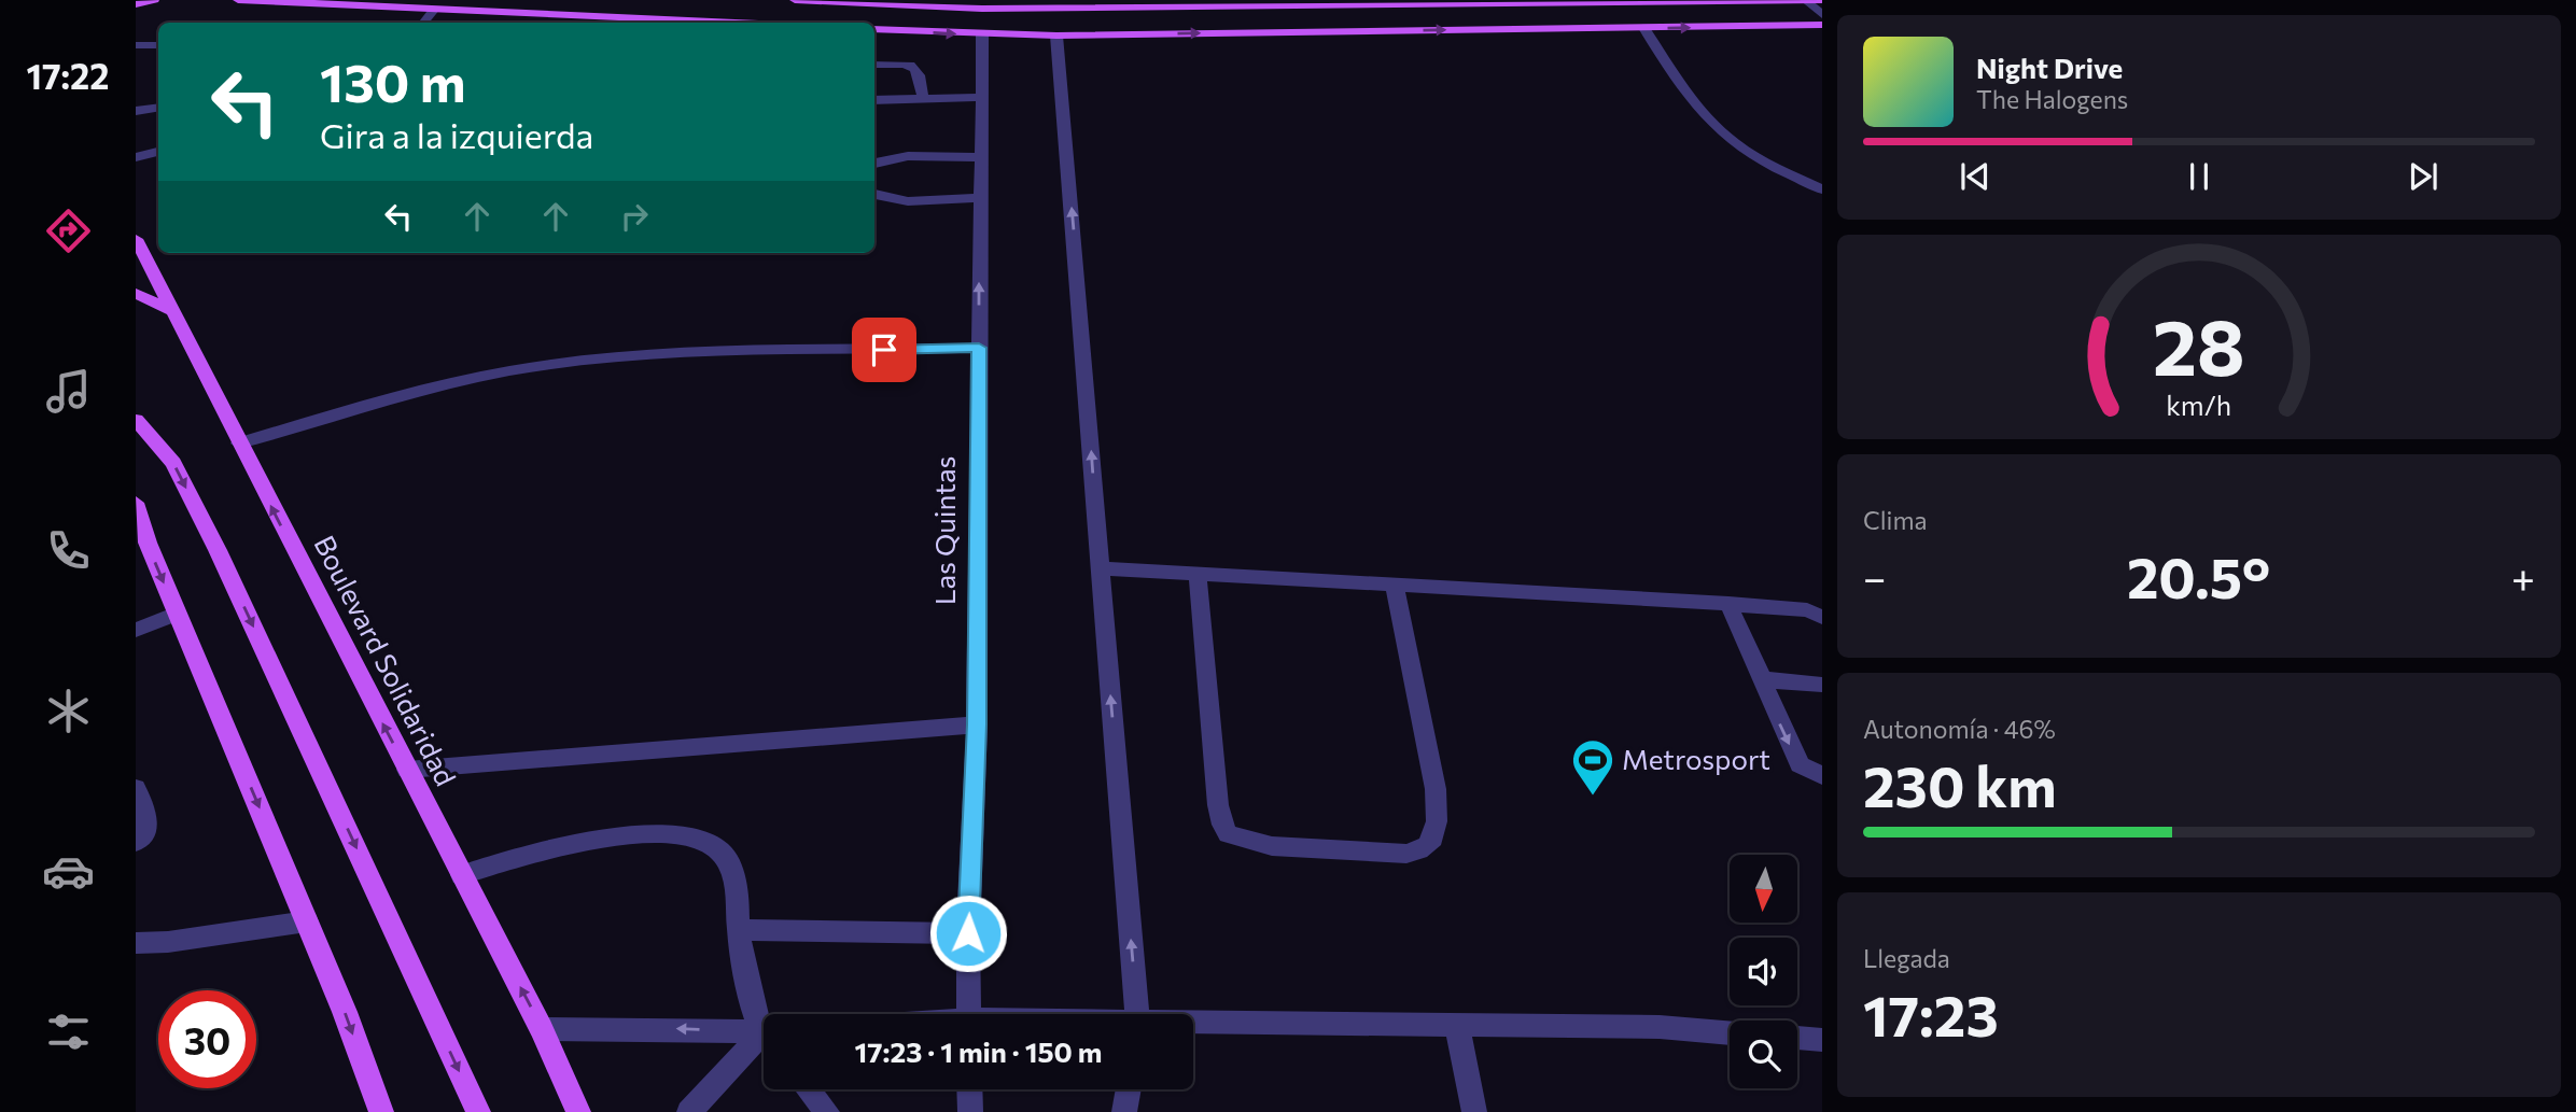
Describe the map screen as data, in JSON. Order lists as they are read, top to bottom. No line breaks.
{"streets":{"main road":["Boulevard Solidaridad"],"street":["Las Quintas"]},"places":{"sports":["Metrosport"]},"north":"bottom","page":{"tabs":"17:22","turn":["130 m","Gira a la izquierda"],"song":["Night Drive","The Halogens"],"tile":["Clima",["Autonomía · 46%","230 km"],["Llegada","17:23"]],"heat":["−","20.5°","+"],"limit":"30","trip":"17:23 · 1 min · 150 m","gauge":["28","km/h"]}}
